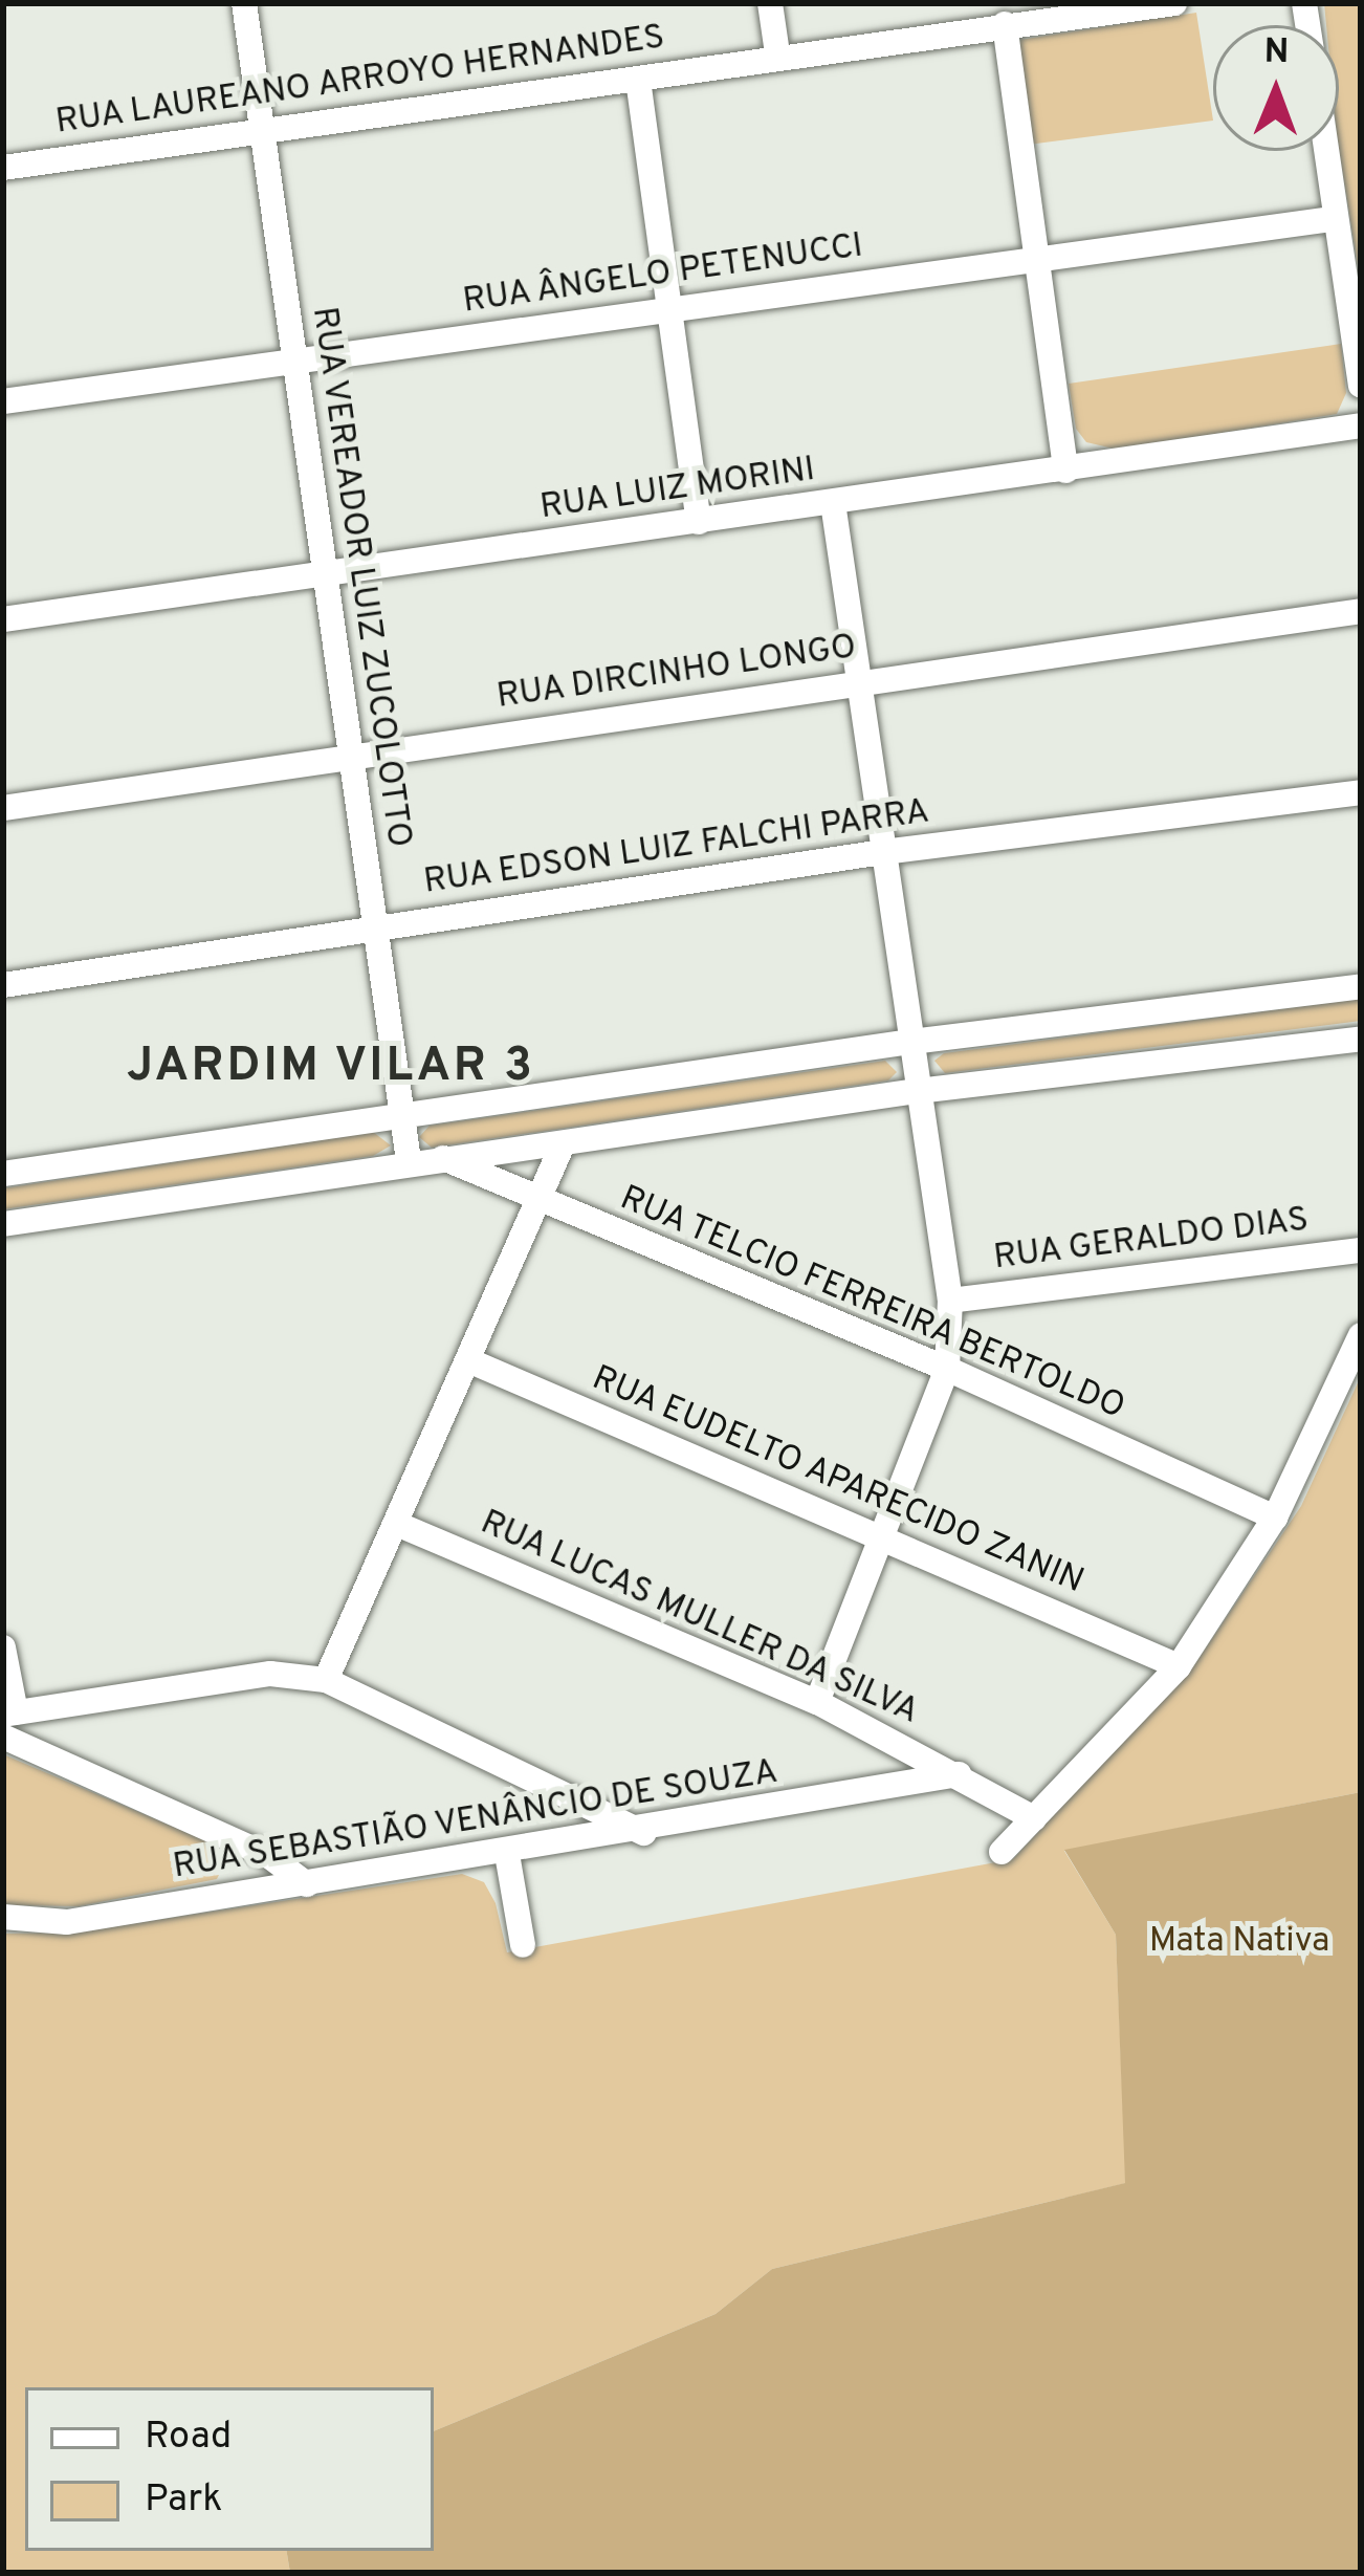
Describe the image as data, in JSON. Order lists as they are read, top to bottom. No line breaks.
{"streets":{"street":["RUA LAUREANO ARROYO HERNANDES","RUA ÂNGELO PETENUCCI","RUA LUIZ MORINI","RUA VEREADOR LUIZ ZUCOLOTTO","RUA DIRCINHO LONGO","RUA EDSON LUIZ FALCHI PARRA","RUA GERALDO DIAS","RUA TELCIO FERREIRA BERTOLDO","RUA EUDELTO APARECIDO ZANIN","RUA LUCAS MULLER DA SILVA","RUA SEBASTIÃO VENÂNCIO DE SOUZA"]},"crossings":[["RUA LAUREANO ARROYO HERNANDES","RUA VEREADOR LUIZ ZUCOLOTTO"],["RUA ÂNGELO PETENUCCI","RUA VEREADOR LUIZ ZUCOLOTTO"],["RUA LUIZ MORINI","RUA VEREADOR LUIZ ZUCOLOTTO"],["RUA VEREADOR LUIZ ZUCOLOTTO","RUA DIRCINHO LONGO"],["RUA VEREADOR LUIZ ZUCOLOTTO","RUA EDSON LUIZ FALCHI PARRA"],["RUA LUCAS MULLER DA SILVA","RUA SEBASTIÃO VENÂNCIO DE SOUZA"]],"districts":["JARDIM VILAR 3"],"parks":["Mata Nativa"],"legend":["Road","Park"],"north":"top"}
